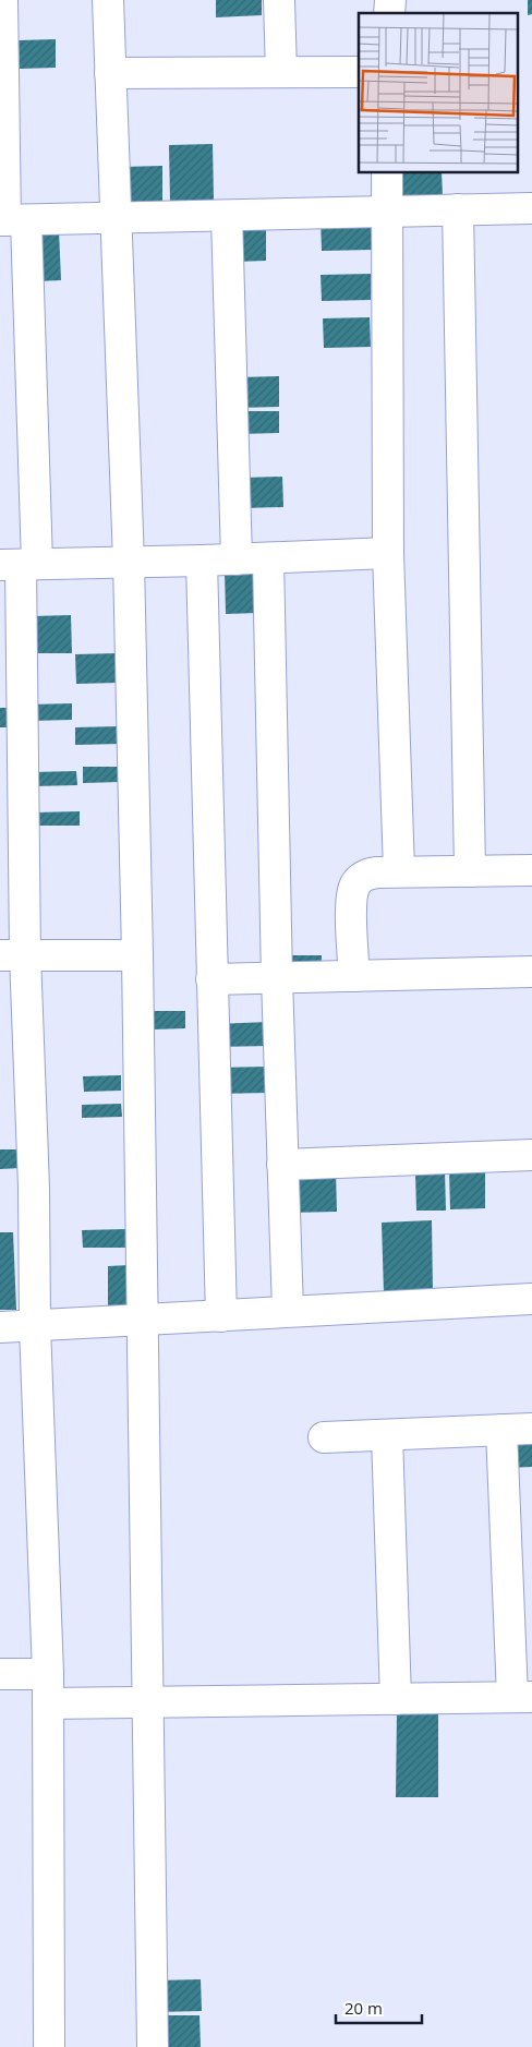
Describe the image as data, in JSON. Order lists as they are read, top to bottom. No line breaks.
{"scale_bar":"20 m"}
